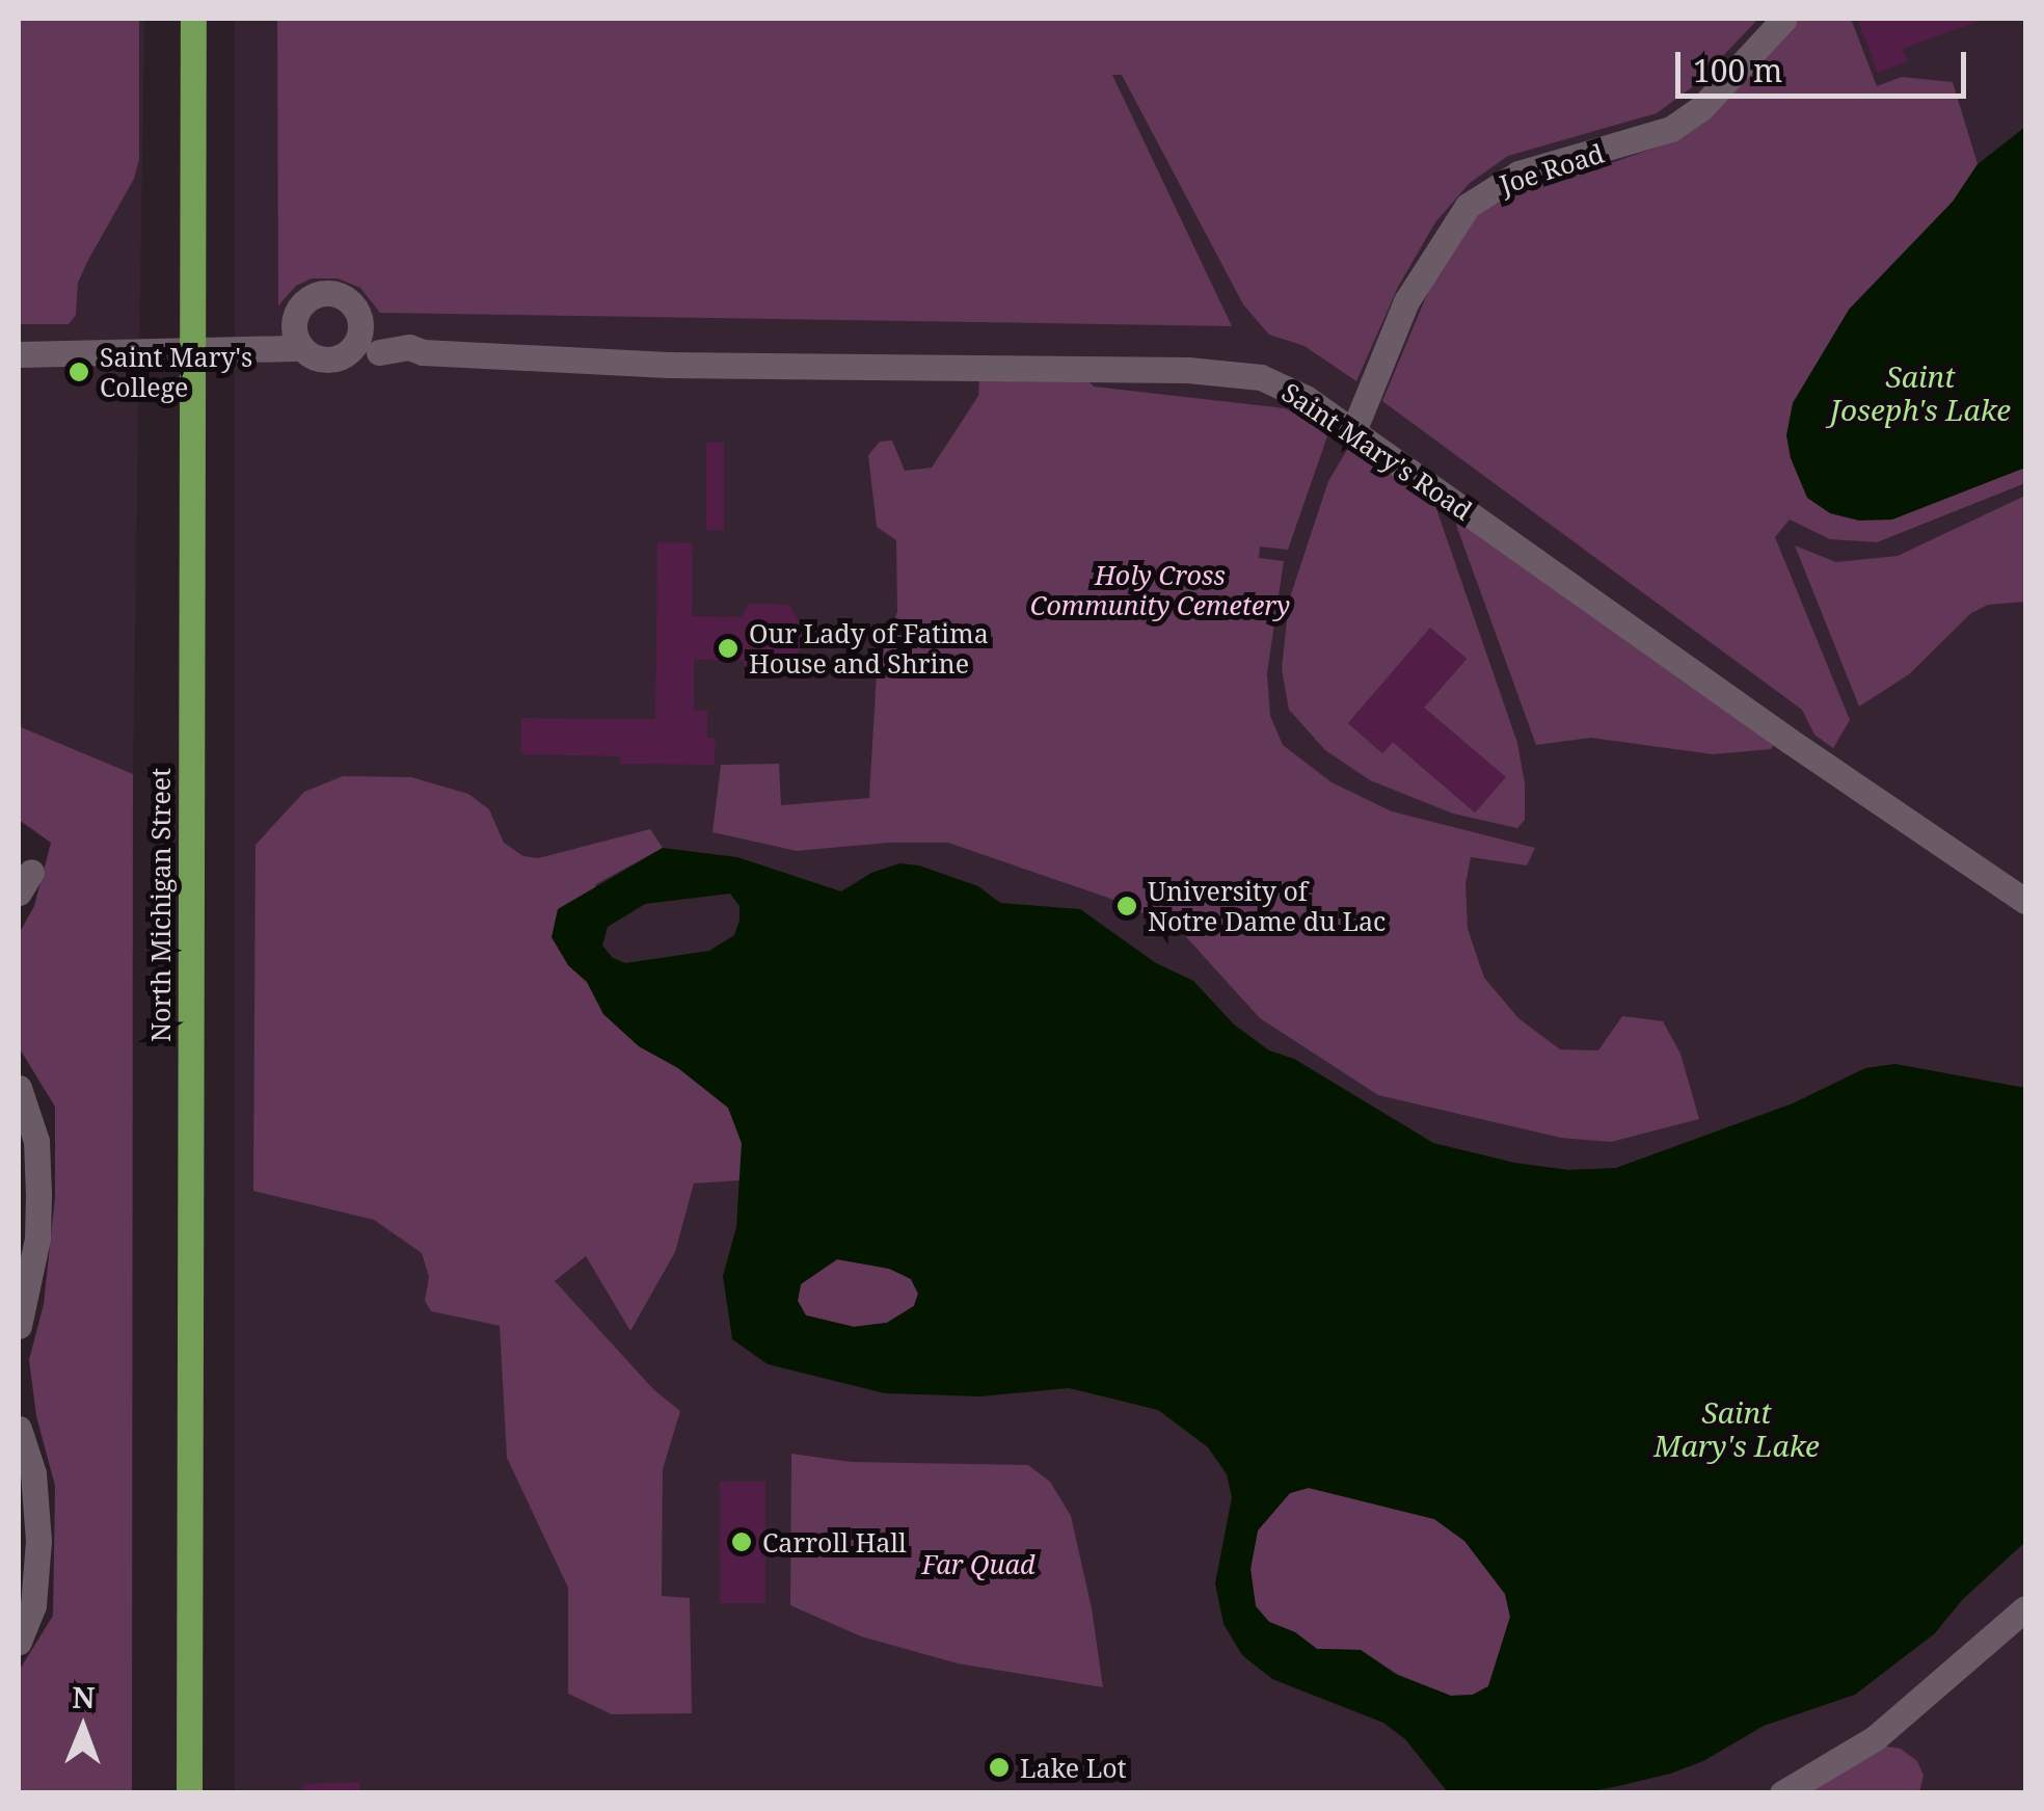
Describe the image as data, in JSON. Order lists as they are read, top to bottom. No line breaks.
{"streets":{"main road":["North Michigan Street"],"street":["Joe Road","Saint Mary's Road"]},"crossings":[["Joe Road","Saint Mary's Road"],["Saint Mary's Road","North Michigan Street"]],"water":["Saint Joseph's Lake","Saint Mary's Lake"],"parks":["Holy Cross Community Cemetery","Far Quad"],"places":["Saint Mary's College","Our Lady of Fatima House and Shrine","University of Notre Dame du Lac","Carroll Hall","Lake Lot"],"scale_bar":"100 m","north":"top"}
